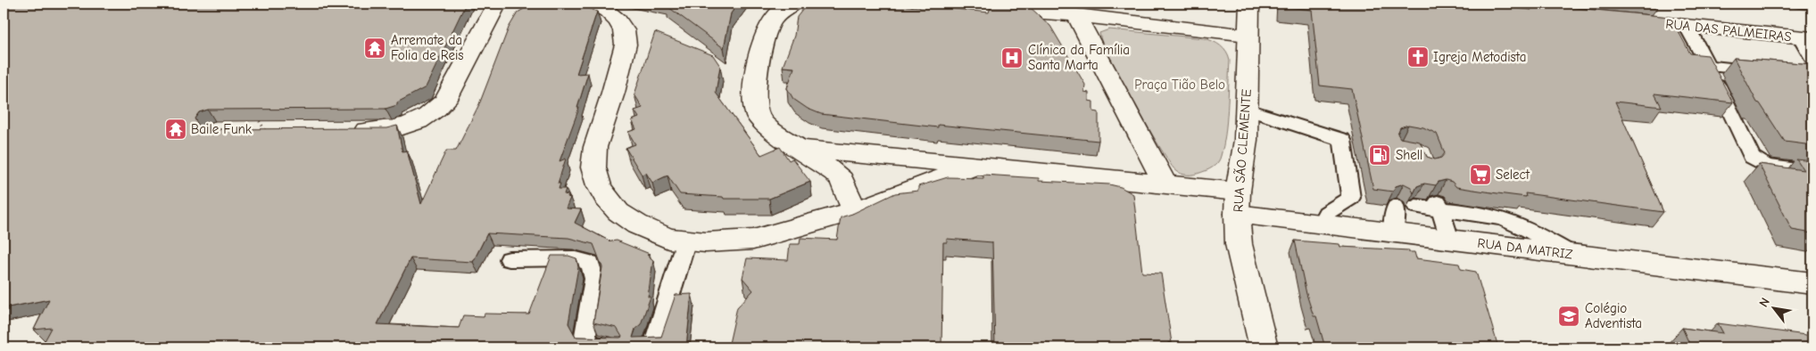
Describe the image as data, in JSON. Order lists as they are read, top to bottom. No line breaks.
{"streets":{"street":["RUA DAS PALMEIRAS","RUA SÃO CLEMENTE","RUA DA MATRIZ"]},"crossings":[["RUA SÃO CLEMENTE","RUA DA MATRIZ"]],"parks":["Praça Tião Belo"],"places":{"temple":["Arremate da Folia de Reis","Baile Funk"],"church":["Igreja Metodista"],"hospital":["Clínica da Família Santa Marta"],"fuel station":["Shell"],"supermarket":["Select"],"school or university":["Colégio Adventista"]},"north":"top left"}
